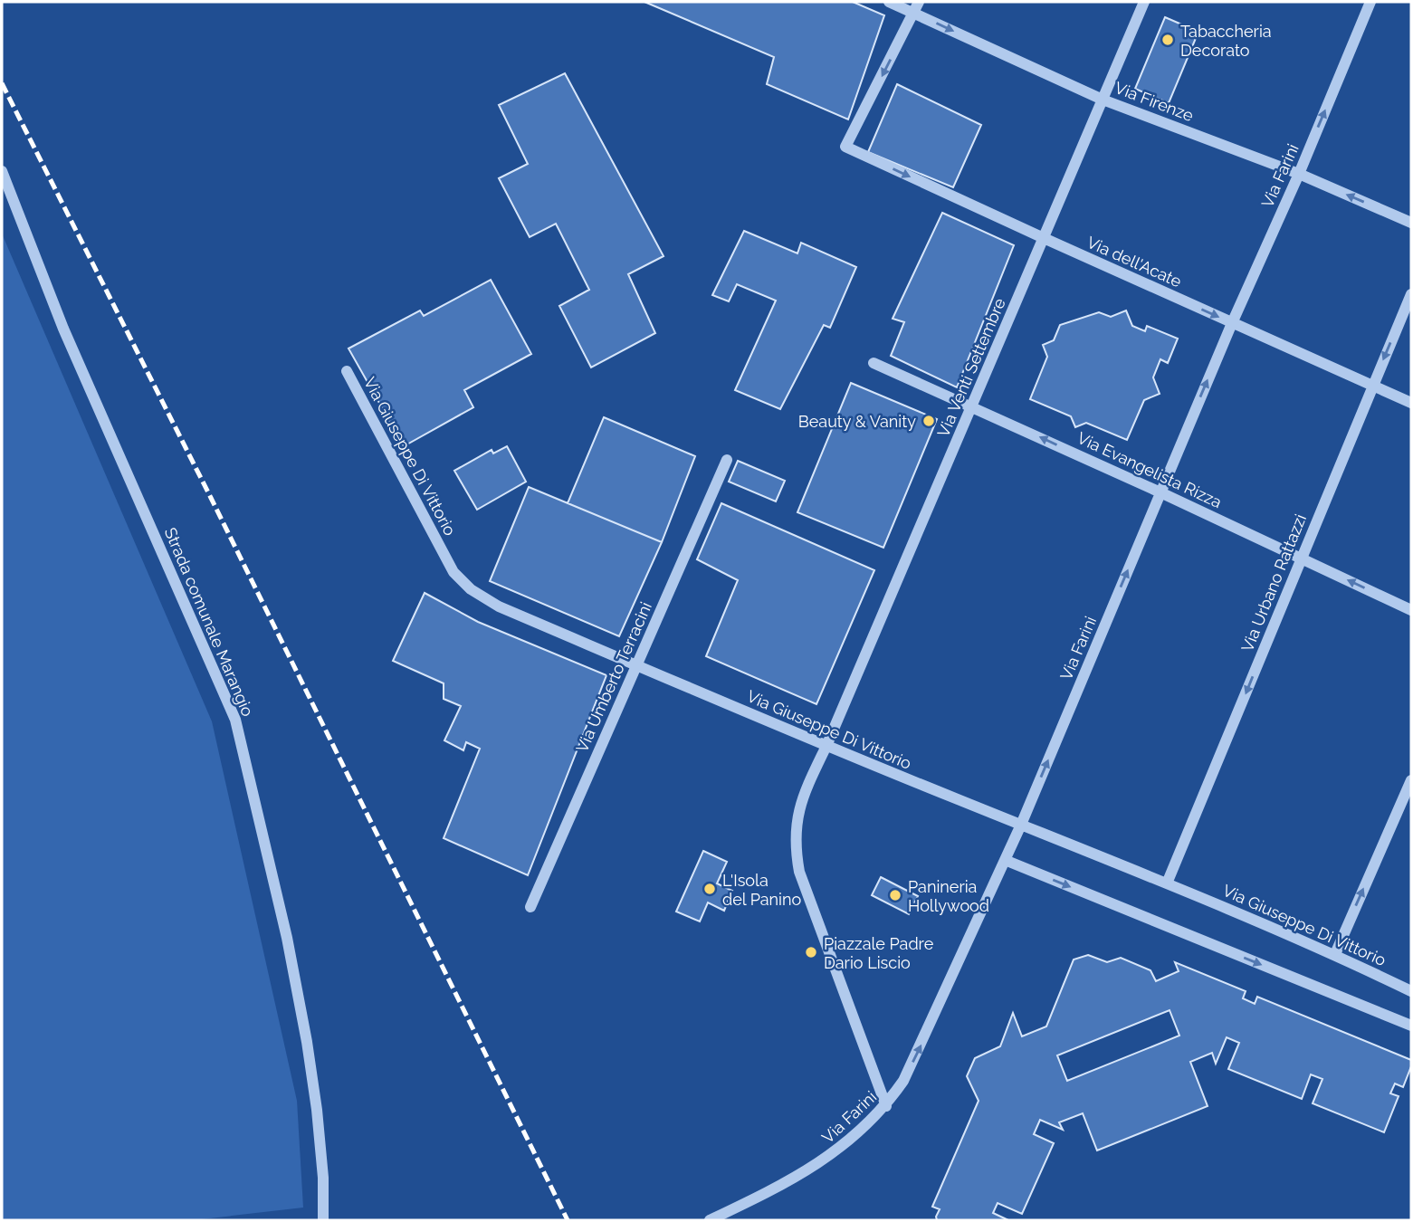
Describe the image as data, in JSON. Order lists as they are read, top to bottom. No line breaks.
{"streets":{"street":["Via Firenze","Via Farini","Via dell'Acate","Via Venti Settembre","Via Giuseppe Di Vittorio","Via Evangelista Rizza","Via Urbano Rattazzi","Strada comunale Marangio","Via Umberto Terracini"]},"crossings":[["Via Firenze","Via Farini"],["Via Firenze","Via dell'Acate"],["Via Firenze","Via Venti Settembre"],["Via Farini","Via dell'Acate"],["Via Farini","Via Venti Settembre"],["Via Farini","Via Giuseppe Di Vittorio"],["Via Farini","Via Evangelista Rizza"],["Via dell'Acate","Via Venti Settembre"],["Via dell'Acate","Via Urbano Rattazzi"],["Via Venti Settembre","Via Giuseppe Di Vittorio"],["Via Venti Settembre","Via Evangelista Rizza"],["Via Giuseppe Di Vittorio","Via Urbano Rattazzi"],["Via Giuseppe Di Vittorio","Via Umberto Terracini"],["Via Evangelista Rizza","Via Urbano Rattazzi"]],"one_way":["Via Farini","Via Evangelista Rizza","Via Urbano Rattazzi"],"places":["Tabaccheria Decorato","Beauty & Vanity","L'Isola del Panino","Panineria Hollywood","Piazzale Padre Dario Liscio"]}
